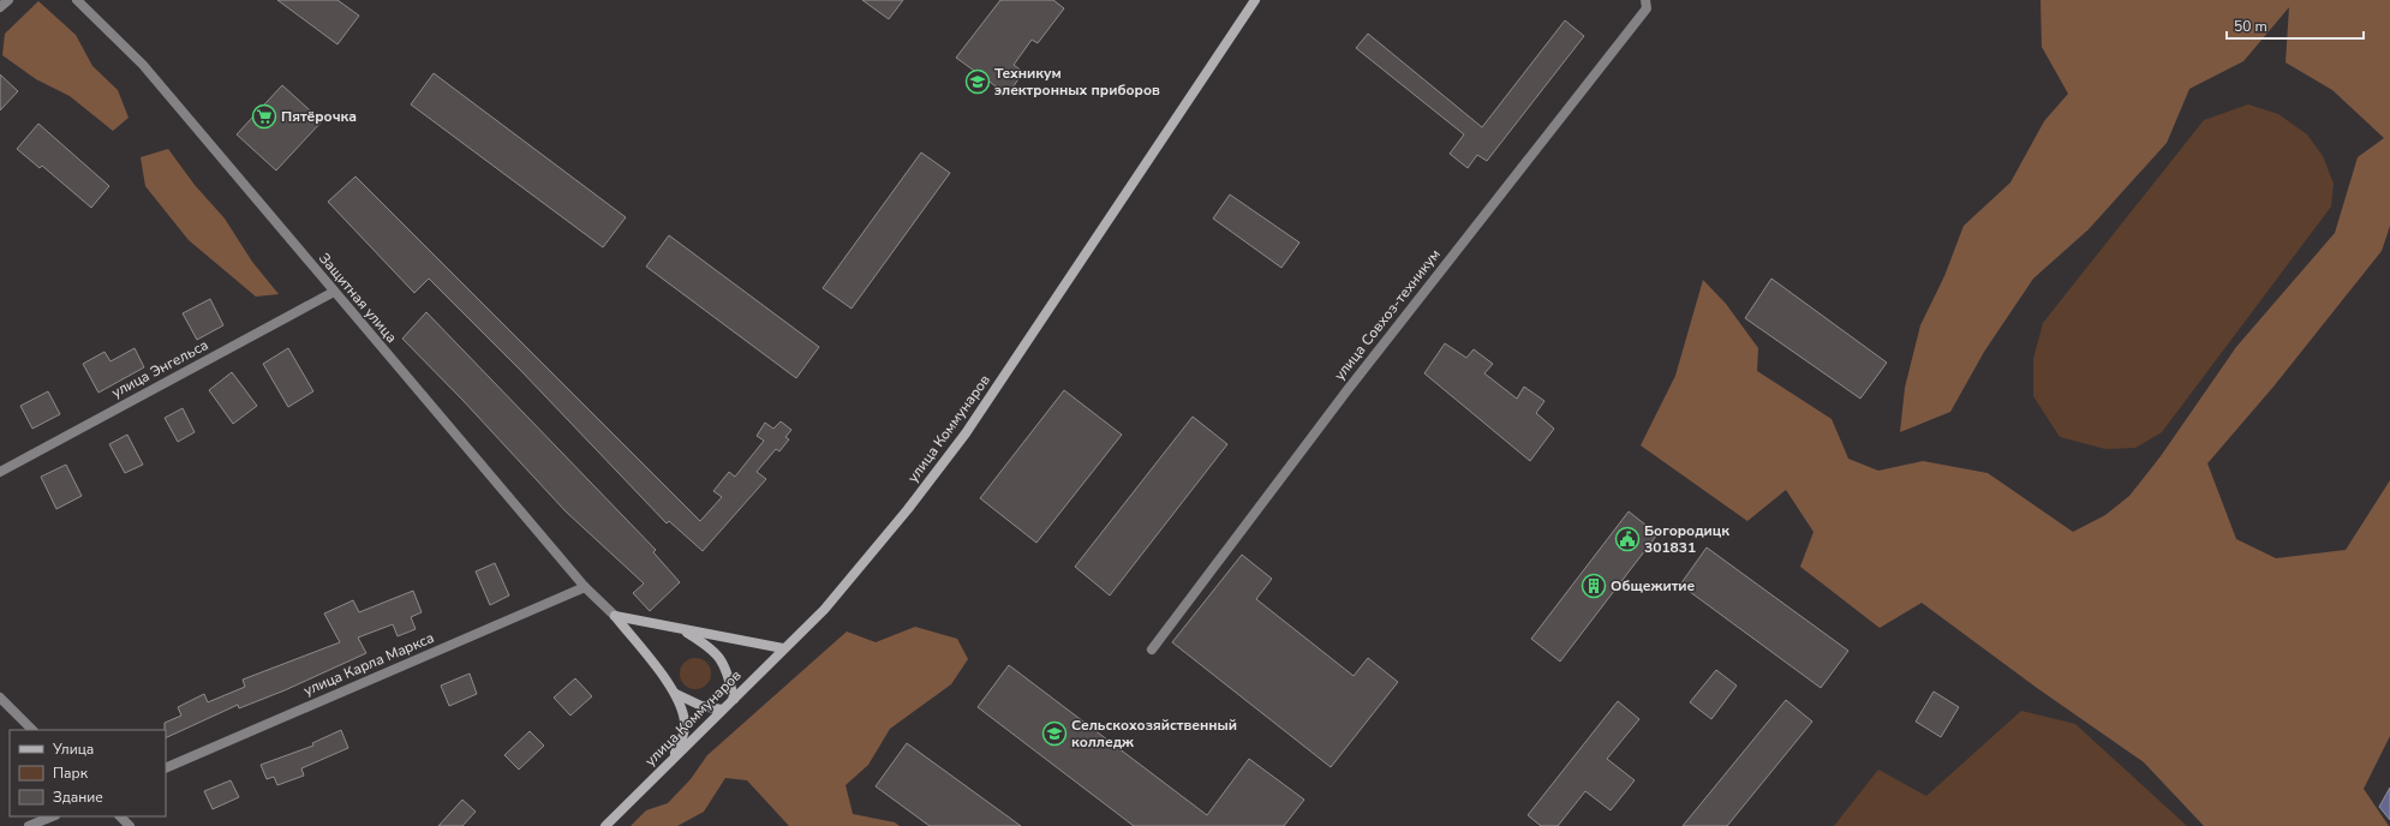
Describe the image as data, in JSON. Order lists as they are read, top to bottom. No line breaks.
{"streets":{"main road":["улица Коммунаров"],"street":["Защитная улица","улица Совхоз-техникум","улица Энгельса","улица Карла Маркса"]},"crossings":[["Защитная улица","улица Энгельса"],["Защитная улица","улица Карла Маркса"]],"places":{"school or university":["Техникум электронных приборов","Сельскохозяйственный колледж"],"supermarket":["Пятёрочка"],"public building":["Богородицк 301831"],"building":["Общежитие"]},"legend":["Улица","Парк","Здание"],"scale_bar":"50 m"}
